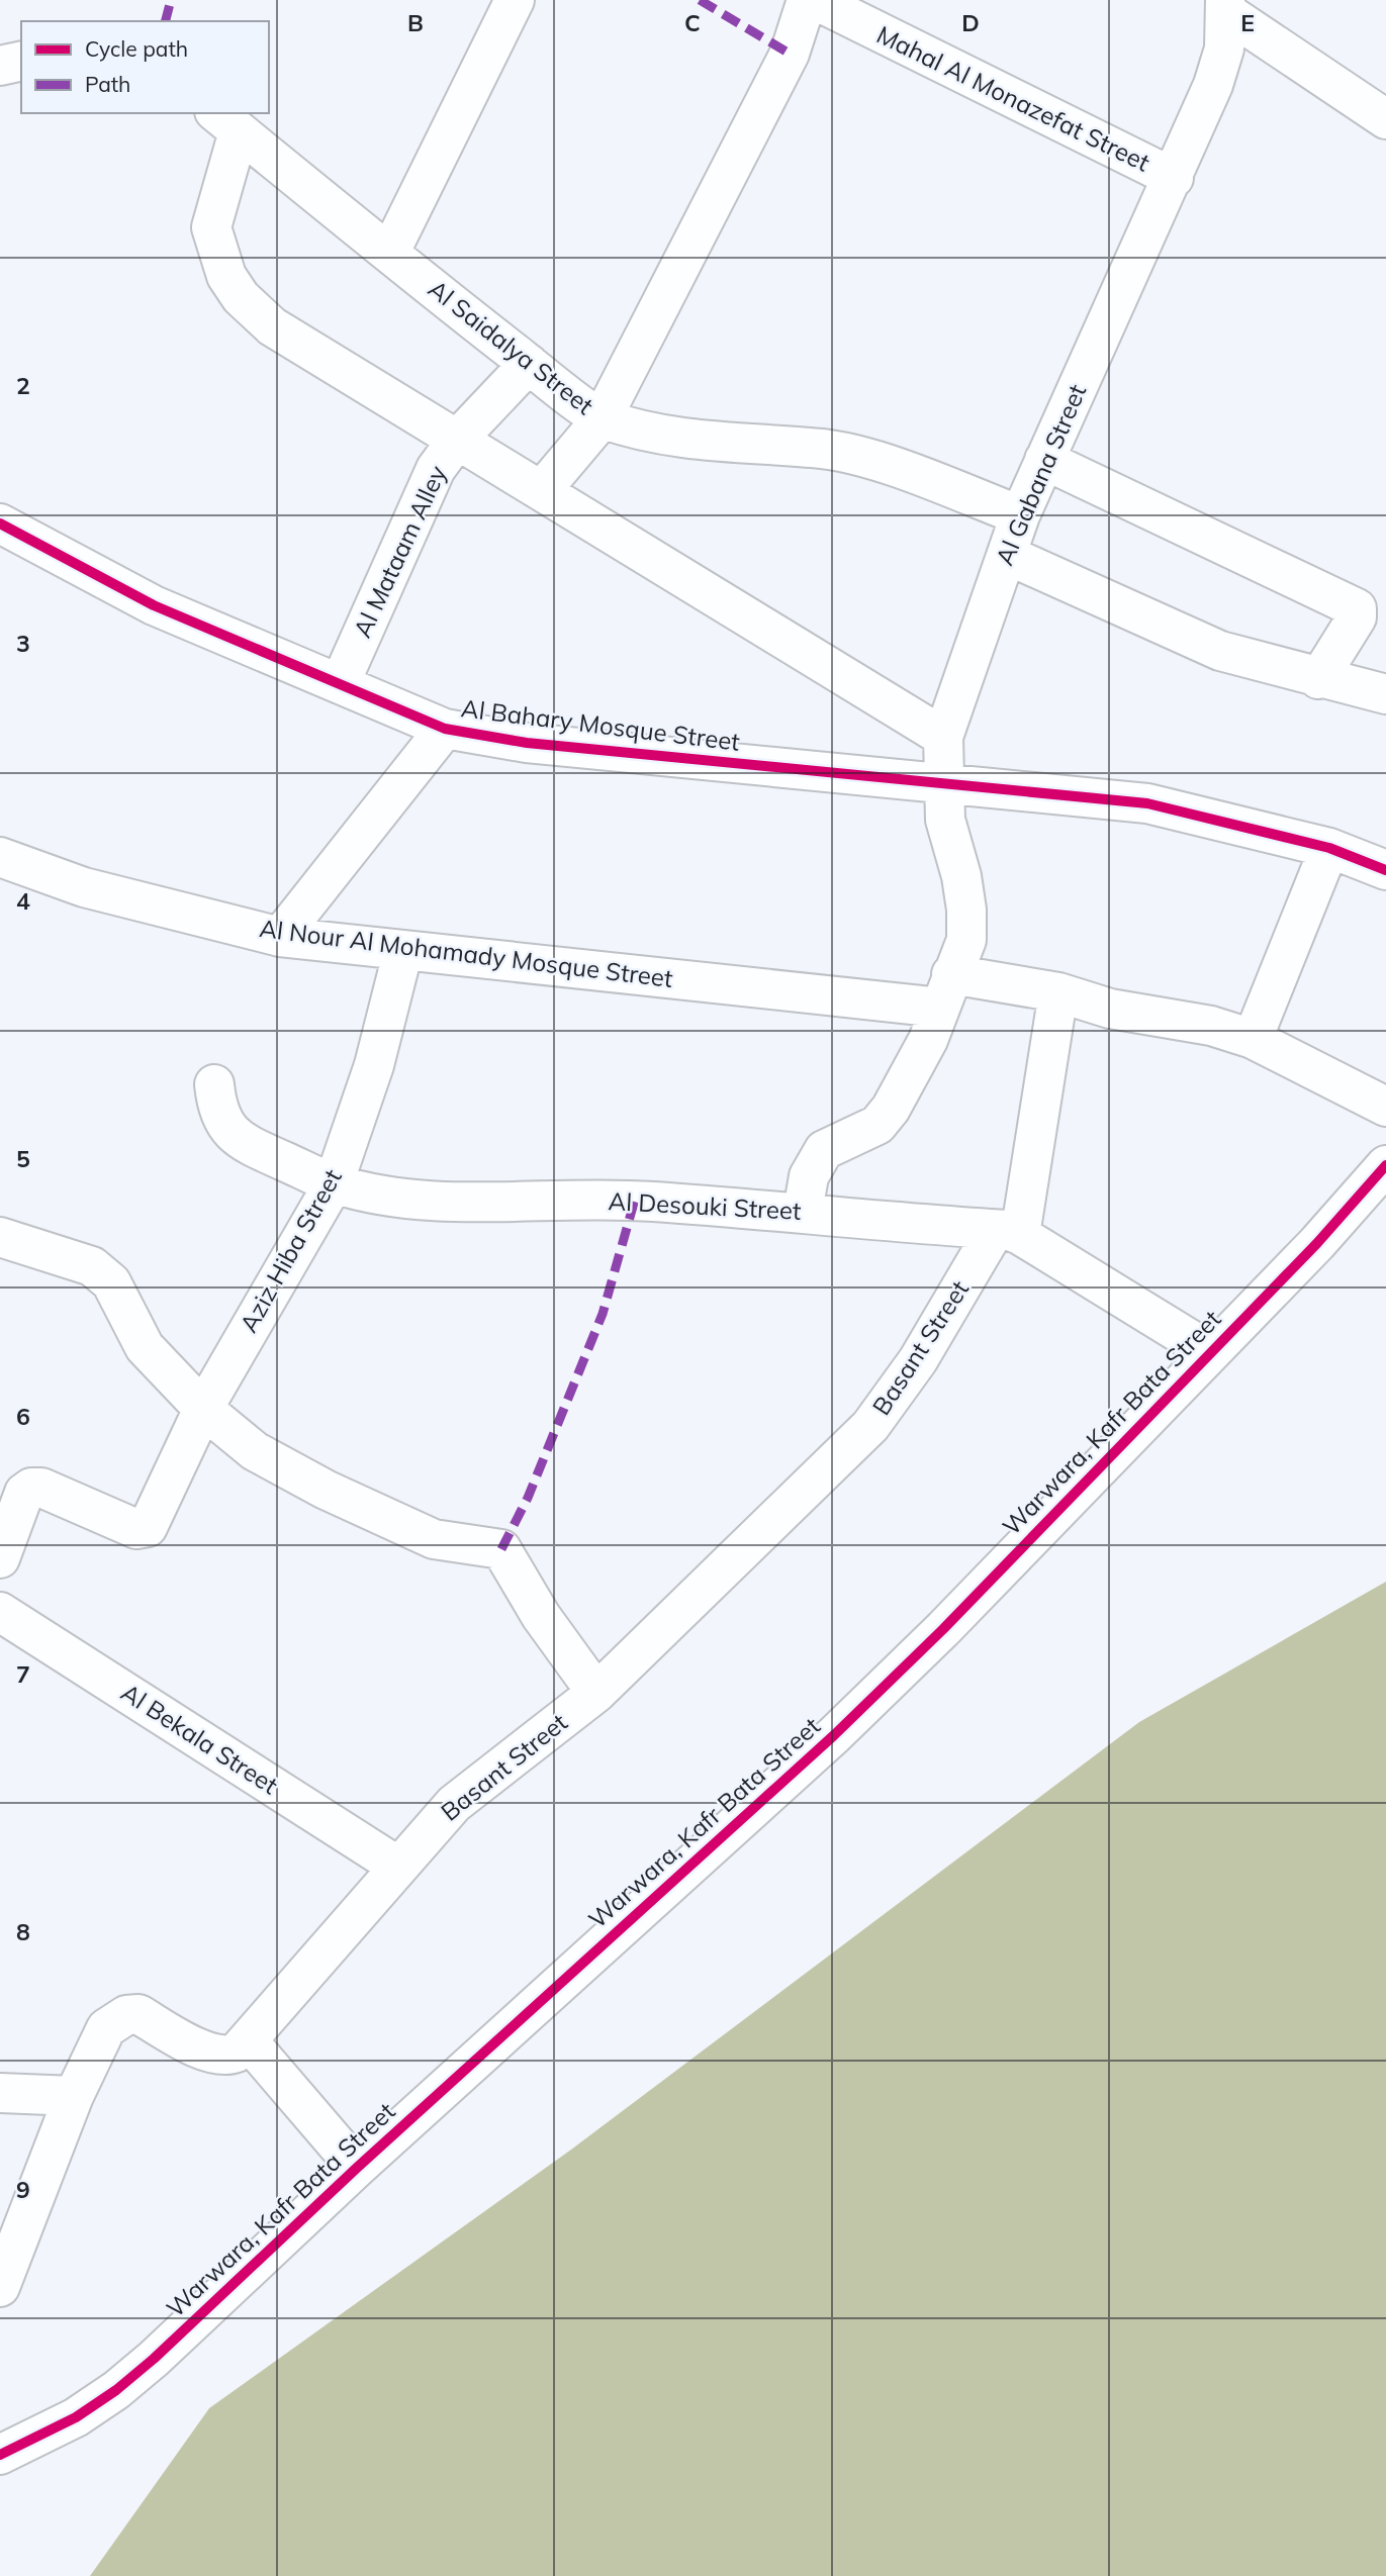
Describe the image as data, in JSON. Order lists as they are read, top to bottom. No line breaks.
{"streets":{"street":["Mahal Al Monazefat Street","Al Saidalya Street","Al Gabana Street","Al Mataam Alley","Al Bahary Mosque Street","Al Nour Al Mohamady Mosque Street","Al Desouki Street","Aziz Hiba Street","Basant Street","Warwara, Kafr Bata Street","Al Bekala Street"]},"crossings":[["Mahal Al Monazefat Street","Al Gabana Street"],["Al Saidalya Street","Al Gabana Street"],["Al Saidalya Street","Al Mataam Alley"],["Al Gabana Street","Al Bahary Mosque Street"],["Al Gabana Street","Al Nour Al Mohamady Mosque Street"],["Al Gabana Street","Al Desouki Street"],["Al Mataam Alley","Al Bahary Mosque Street"],["Al Nour Al Mohamady Mosque Street","Aziz Hiba Street"],["Al Desouki Street","Aziz Hiba Street"],["Al Desouki Street","Basant Street"],["Al Desouki Street","Warwara, Kafr Bata Street"],["Basant Street","Al Bekala Street"]],"legend":["Cycle path","Path"],"grid":{"columns":["B","C","D","E"],"rows":["2","3","4","5","6","7","8","9"]}}
